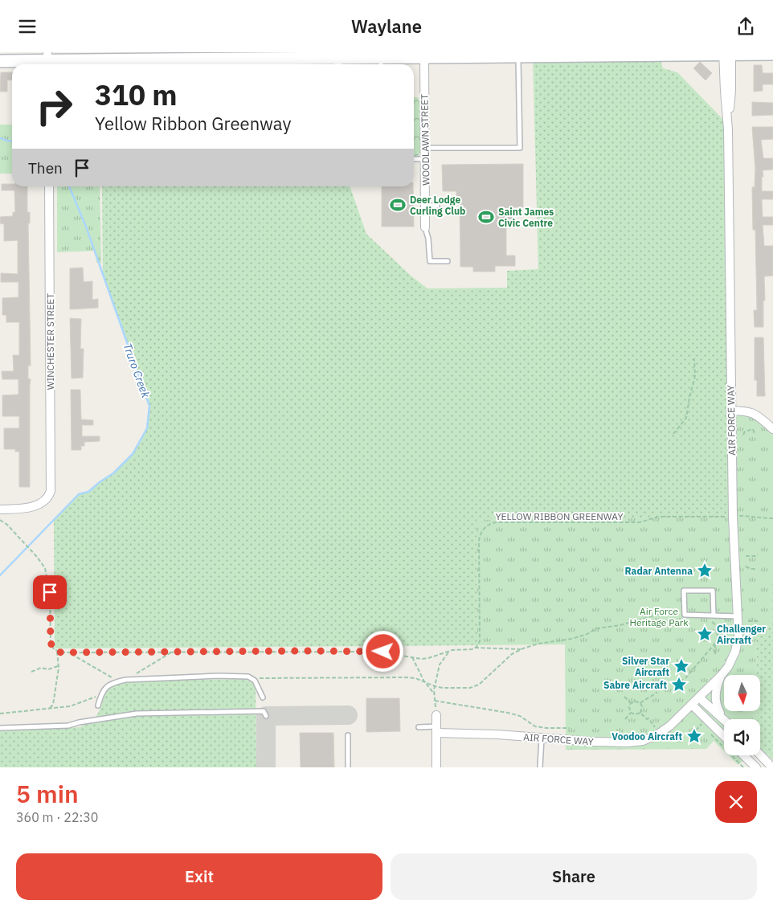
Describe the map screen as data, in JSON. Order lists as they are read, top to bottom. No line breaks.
{"streets":{"street":["WOODLAWN STREET","WINCHESTER STREET","AIR FORCE WAY"],"path":["YELLOW RIBBON GREENWAY"]},"crossings":[["AIR FORCE WAY","YELLOW RIBBON GREENWAY"]],"water":["Truro Creek"],"parks":["Air Force Heritage Park"],"places":{"sports":["Deer Lodge Curling Club","Saint James Civic Centre"],"place":["Radar Antenna","Challenger Aircraft","Silver Star Aircraft","Sabre Aircraft","Voodoo Aircraft"]},"north":"bottom","page":{"header":"Waylane","turn":["310 m","Yellow Ribbon Greenway"],"then":"Then","heading":["5 min","360 m · 22:30"],"buttons":["Exit","Share"]}}
